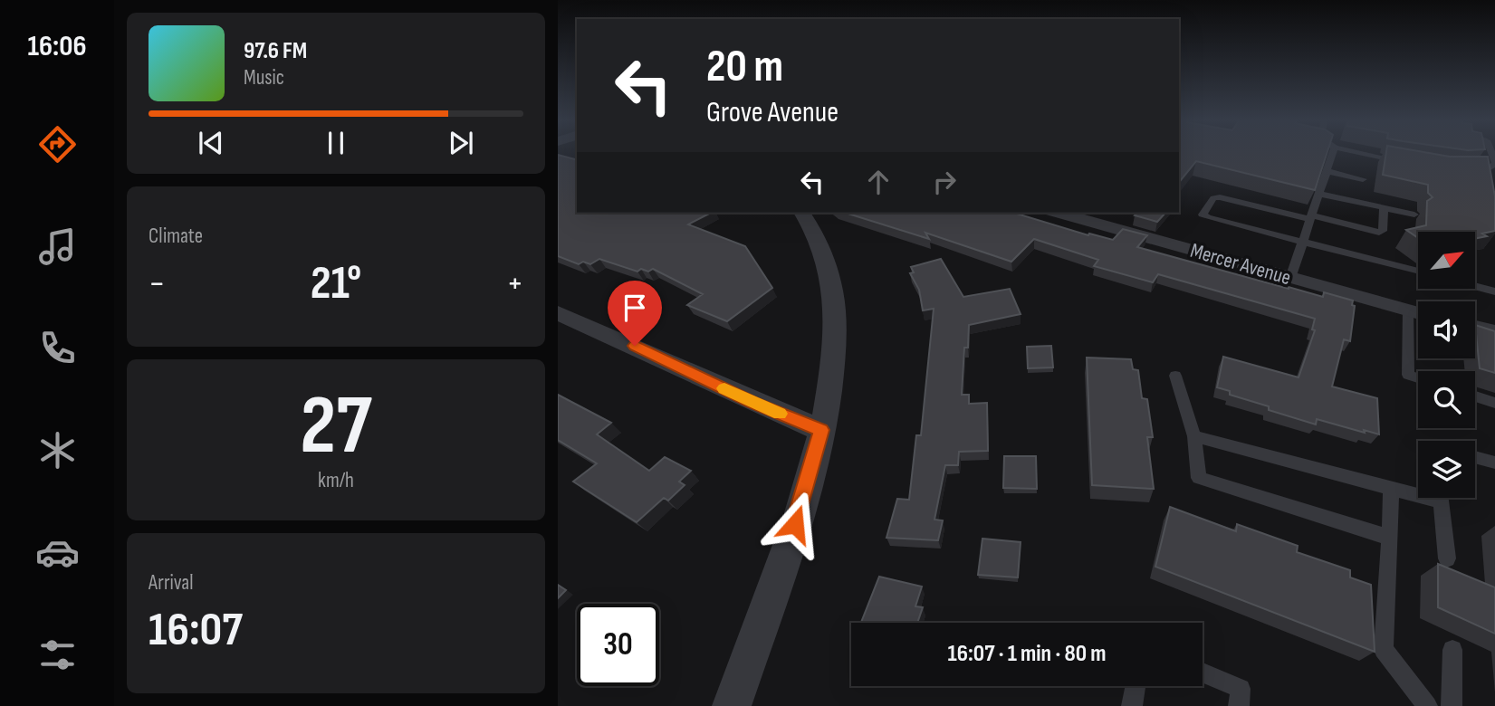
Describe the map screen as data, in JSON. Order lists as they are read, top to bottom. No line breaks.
{"streets":{"street":["Mercer Avenue"]},"north":"top right","page":{"tabs":"16:06","turn":["20 m","Grove Avenue"],"song":["97.6 FM","Music"],"tile":["Climate",["27","km/h"],["Arrival","16:07"]],"heat":["−","21°","+"],"limit":"30","trip":"16:07 · 1 min · 80 m"}}
